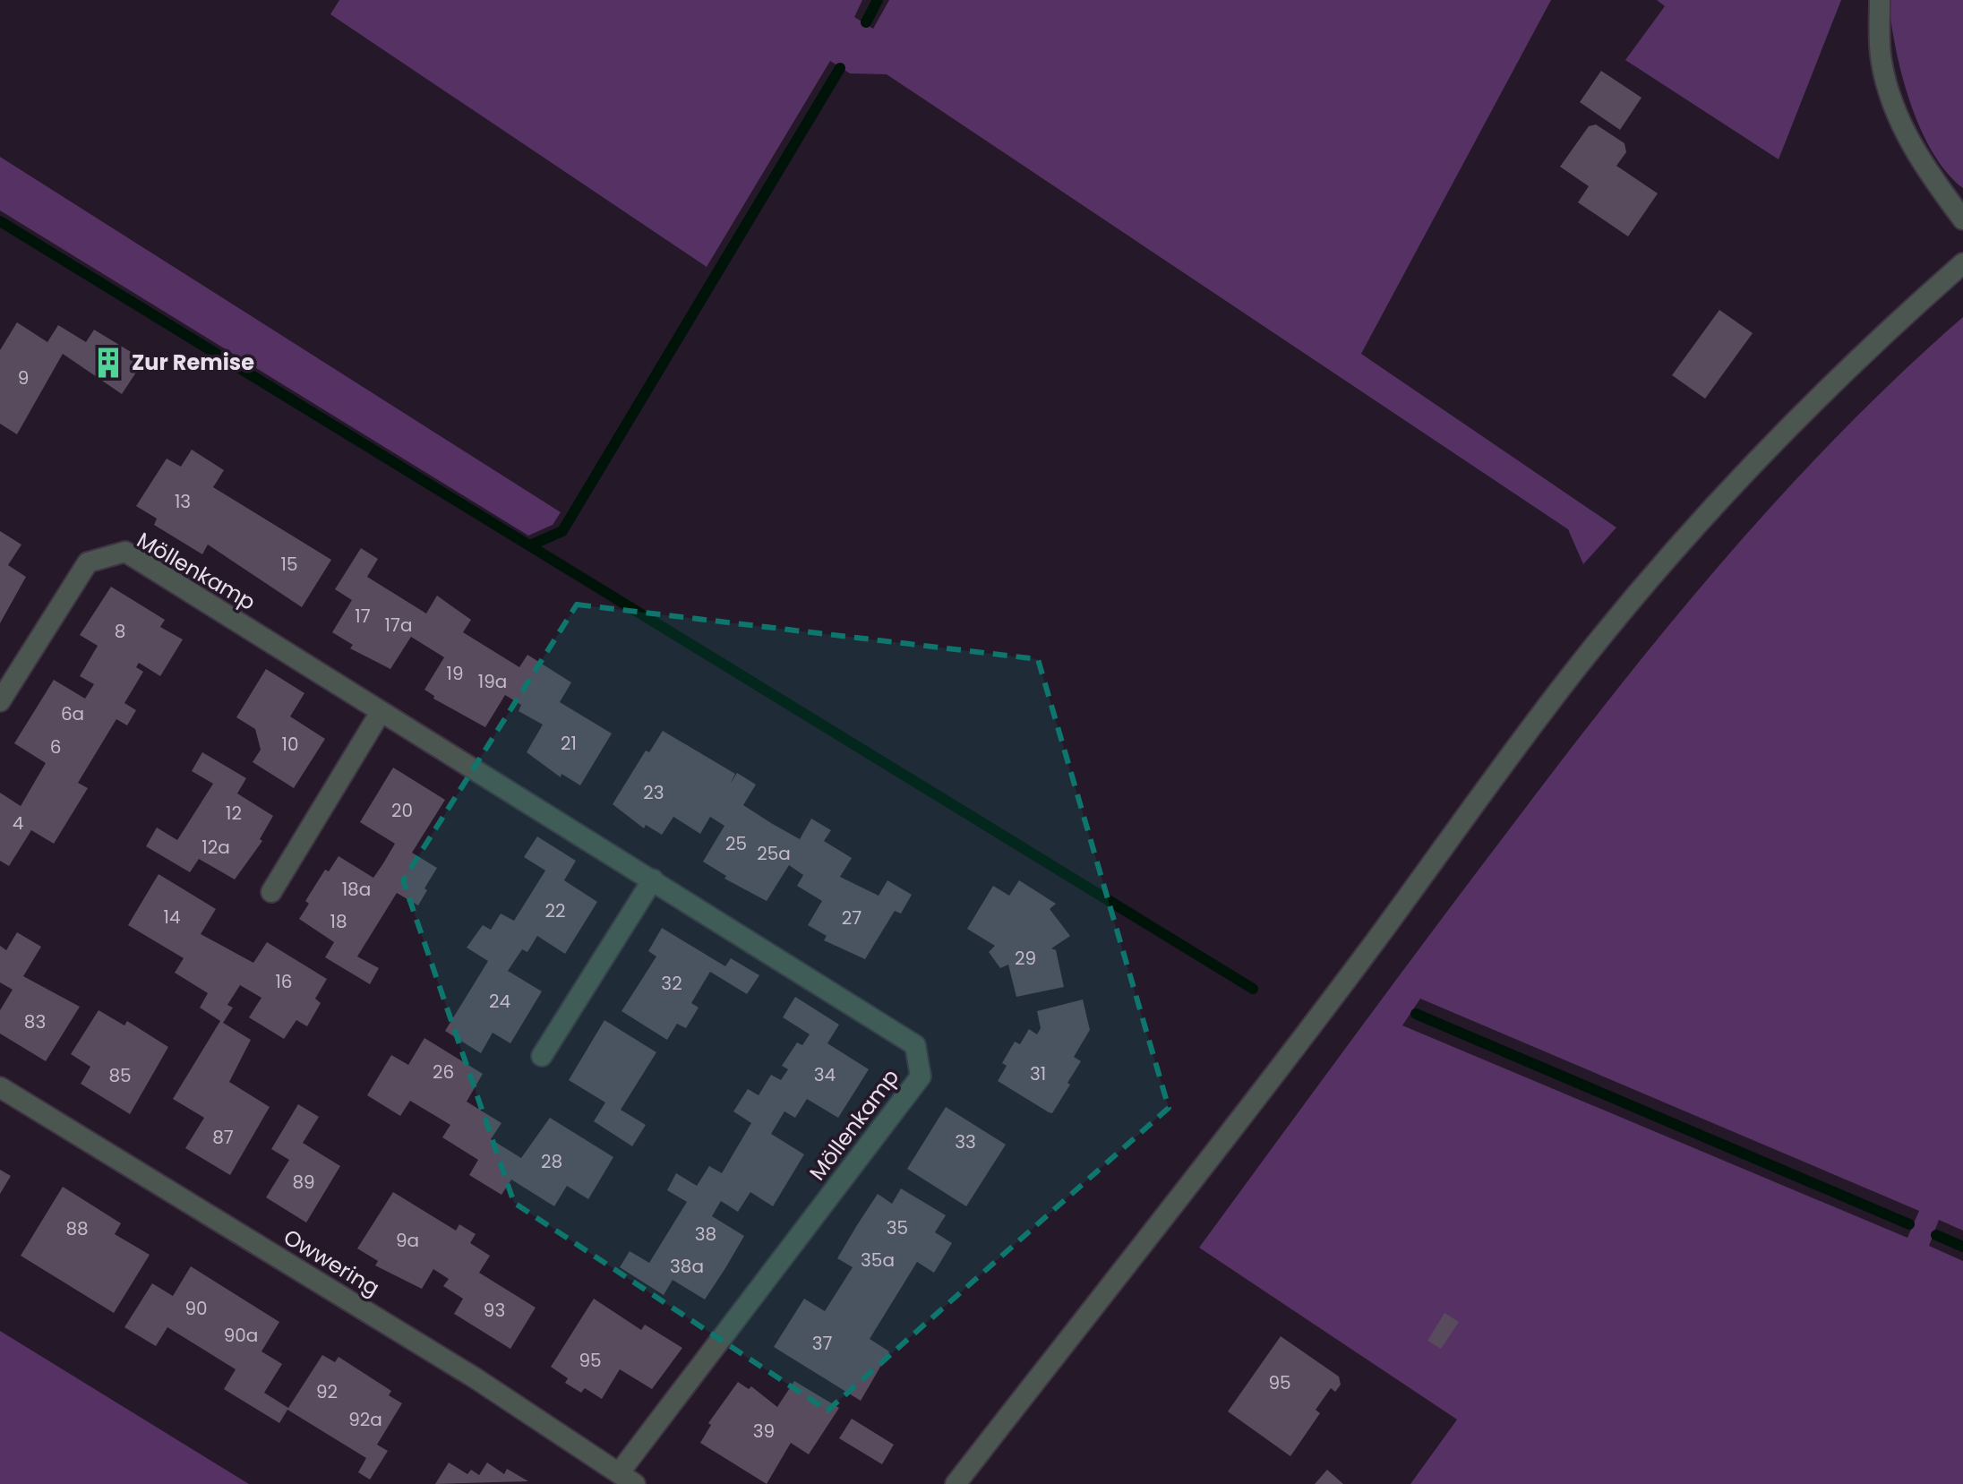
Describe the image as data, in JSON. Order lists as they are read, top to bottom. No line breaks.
{"streets":{"street":["Möllenkamp","Owwering"]},"crossings":[["Möllenkamp","Owwering"]],"places":{"building":["Zur Remise"]},"house_numbers":["9","13","15","17","17a","8","19","19a","6a","21","10","6","23","20","12","4","25","12a","25a","18a","22","14","27","18","29","16","32","24","83","26","31","34","85","87","33","28","89","35","88","38","9a","35a","38a","90","93","90a","37","95","95","92","92a","39"]}
